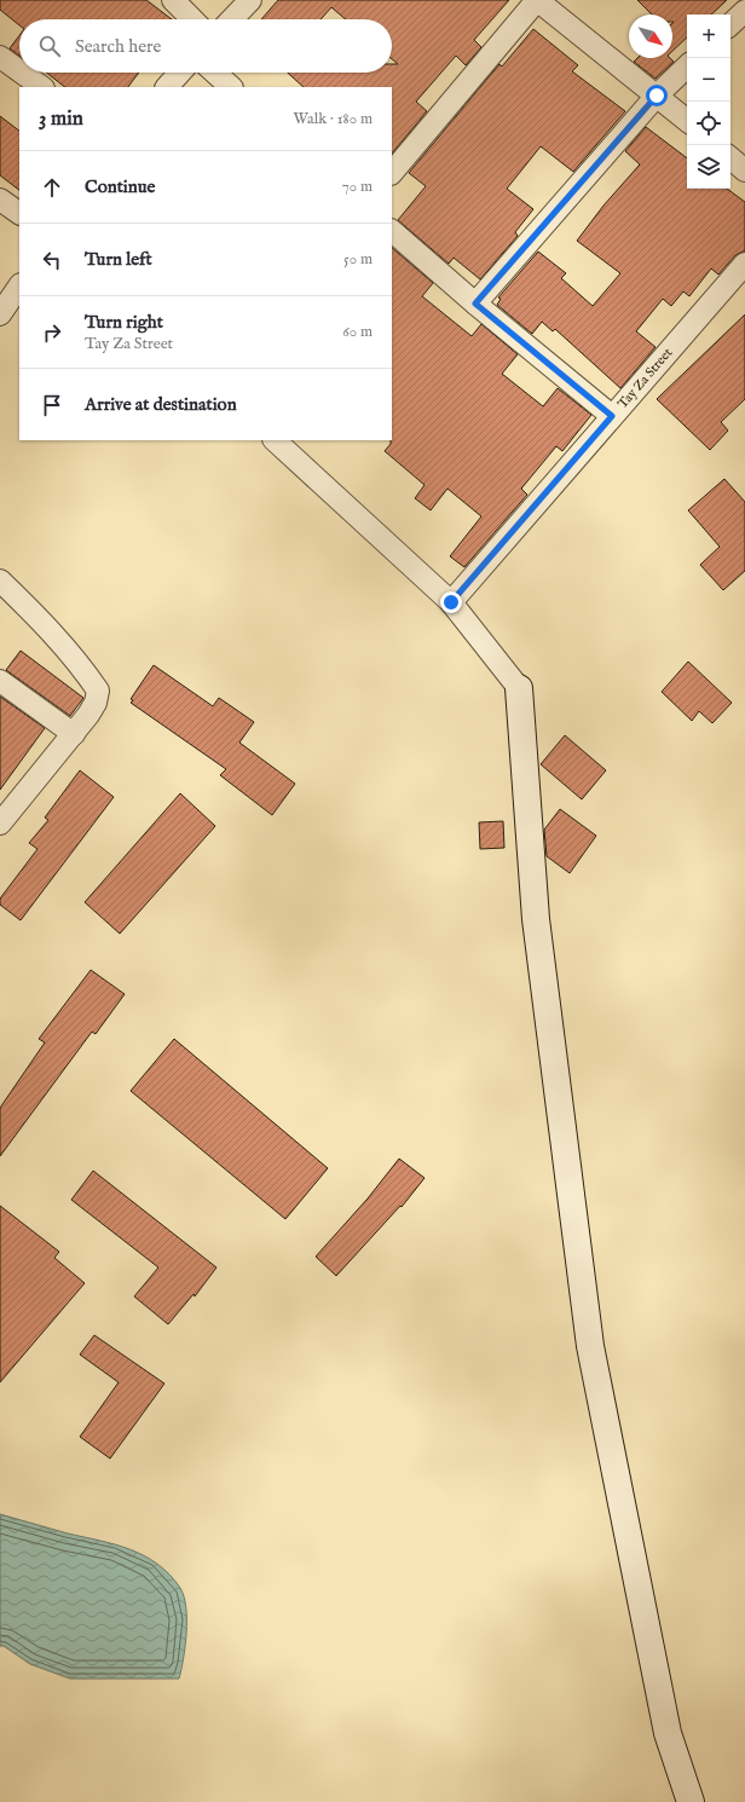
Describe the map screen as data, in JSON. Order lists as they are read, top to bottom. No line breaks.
{"streets":{"street":["Tay Za Street"]},"north":"bottom right","page":{"map_buttons":["+","−"],"search":"Search here","heading":["3 min","Walk · 180 m"],"list":[["Continue","70 m"],["Turn left","50 m"],["Turn right","Tay Za Street","60 m"],"Arrive at destination"]}}
